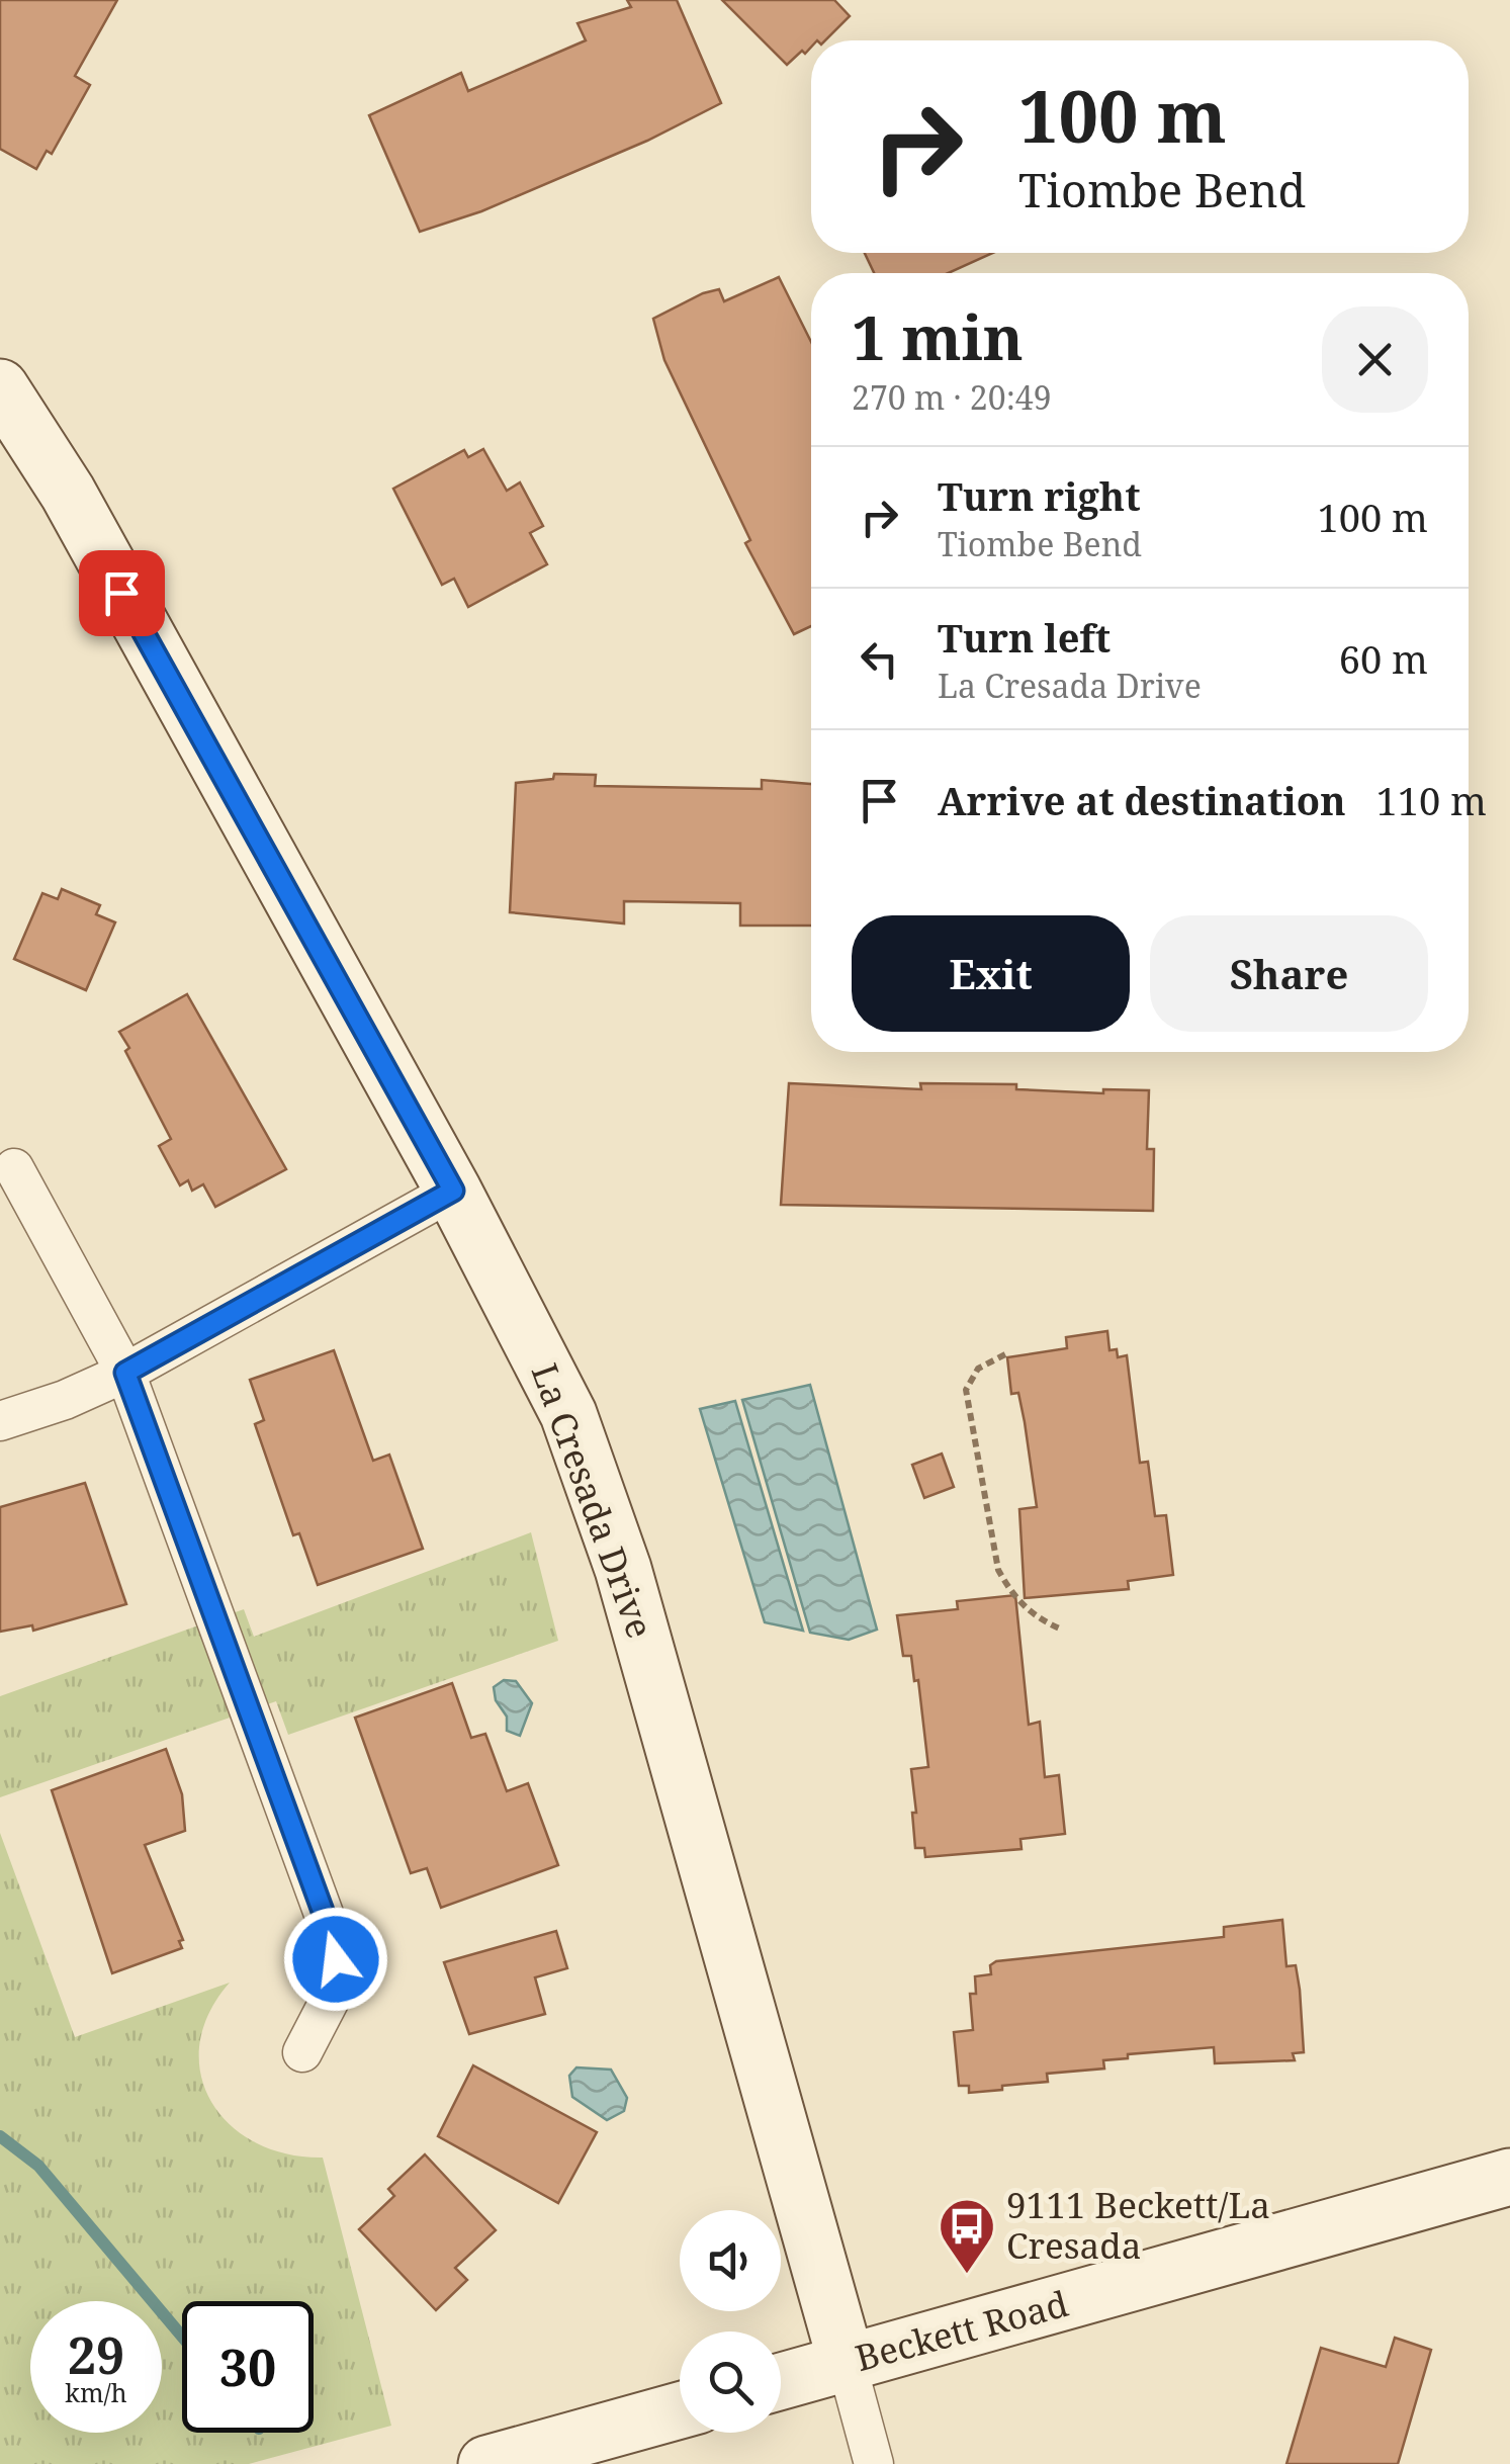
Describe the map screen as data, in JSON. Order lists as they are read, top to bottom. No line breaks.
{"streets":{"street":["La Cresada Drive","Beckett Road"]},"crossings":[["La Cresada Drive","Beckett Road"]],"places":{"bus stop":["9111 Beckett/La Cresada"]},"page":{"turn":["100 m","Tiombe Bend"],"heading":["1 min","270 m · 20:49"],"list":[{"name":"Turn right","note":"Tiombe Bend","value":"100 m"},{"name":"Turn left","note":"La Cresada Drive","value":"60 m"},{"name":"Arrive at destination","value":"110 m"}],"buttons":["Exit","Share"],"speed":"29 km/h","limit":"30"}}
